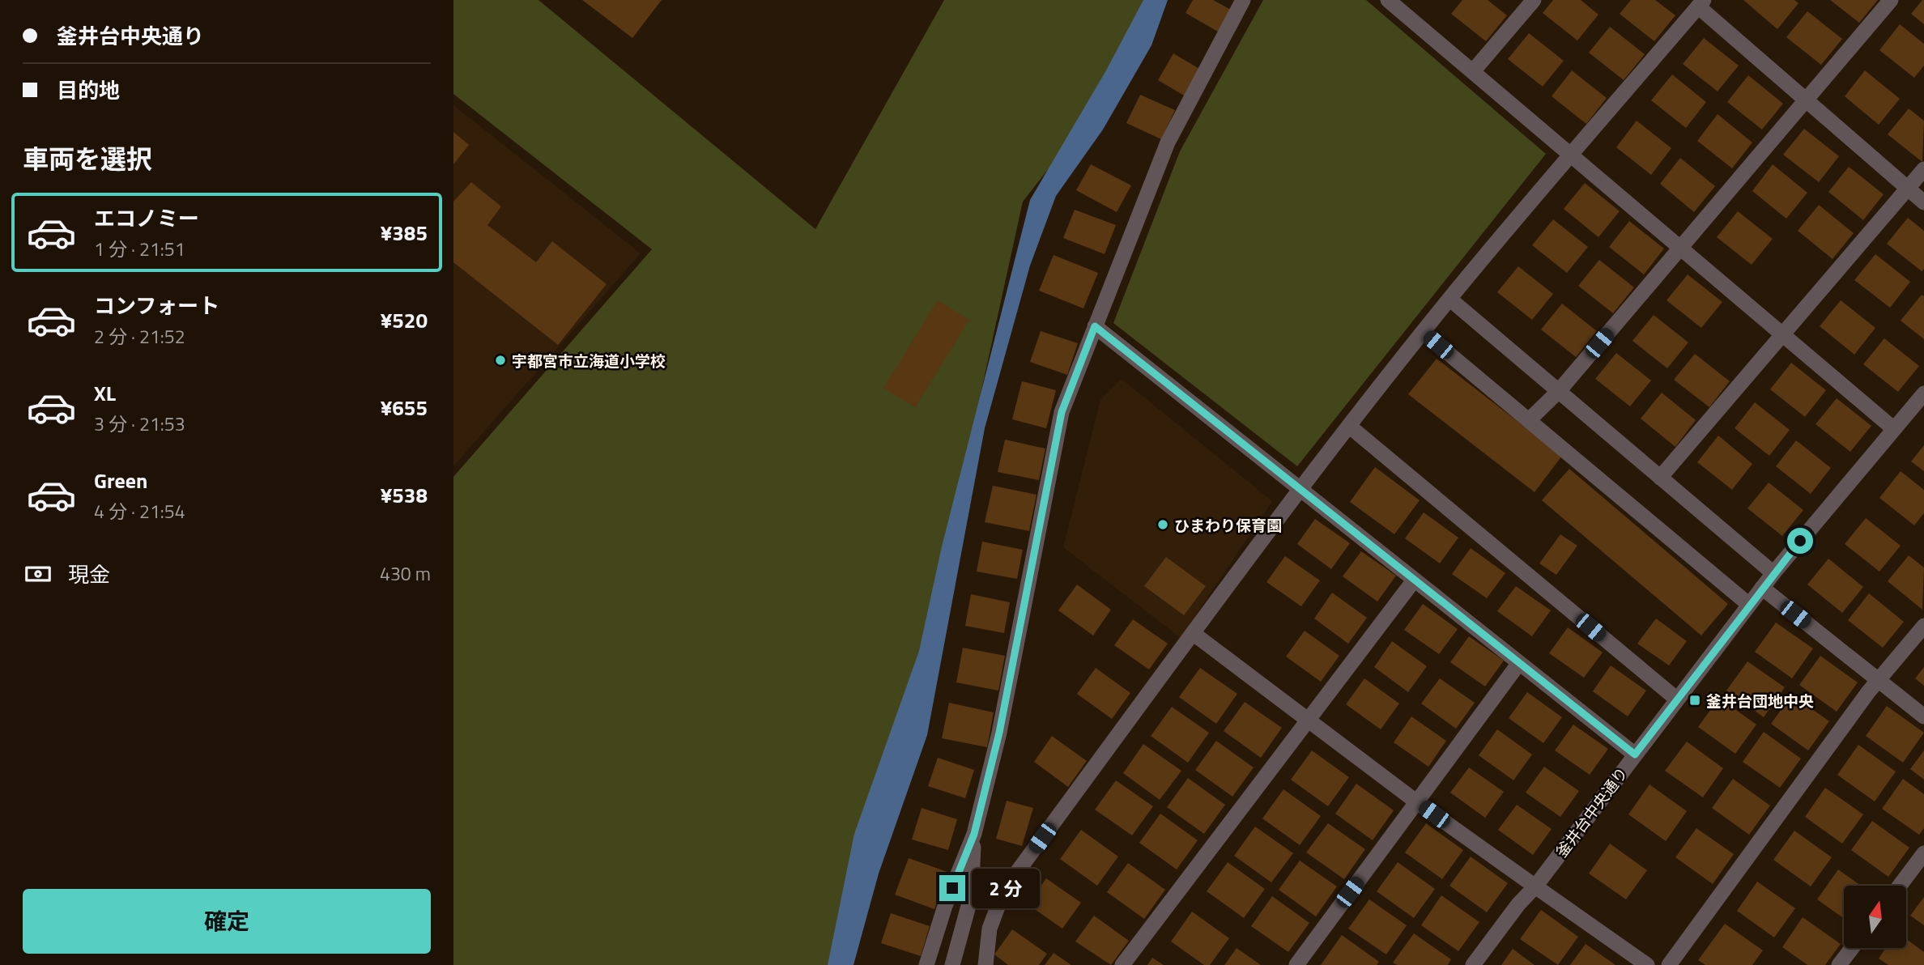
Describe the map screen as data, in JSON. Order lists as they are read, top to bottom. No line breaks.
{"streets":{"street":["釜井台中央通り"]},"places":{"other":["宇都宮市立海道小学校","ひまわり保育園"],"transit":["釜井台団地中央"]},"north":"top","page":{"banner":["釜井台中央通り","目的地"],"heading":"車両を選択","list":[{"name":"エコノミー","note":"1 分 · 21:51","value":"¥385"},{"name":"コンフォート","note":"2 分 · 21:52","value":"¥520"},{"name":"XL","note":"3 分 · 21:53","value":"¥655"},{"name":"Green","note":"4 分 · 21:54","value":"¥538"}],"pay":["現金","430 m"],"bubble":"2 分","buttons":"確定"}}
